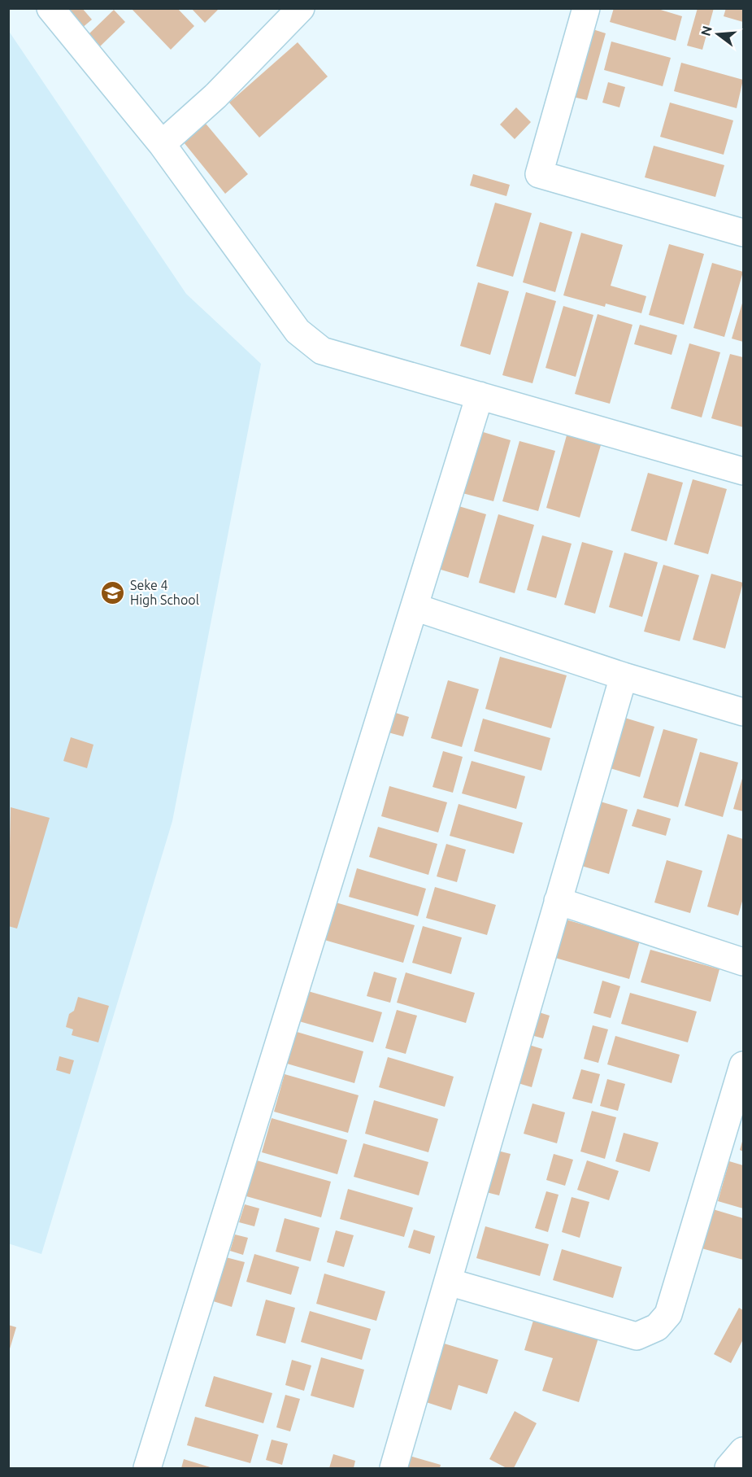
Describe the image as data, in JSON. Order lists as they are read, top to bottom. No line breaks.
{"places":{"school or university":["Seke 4 High School"]},"north":"left"}
